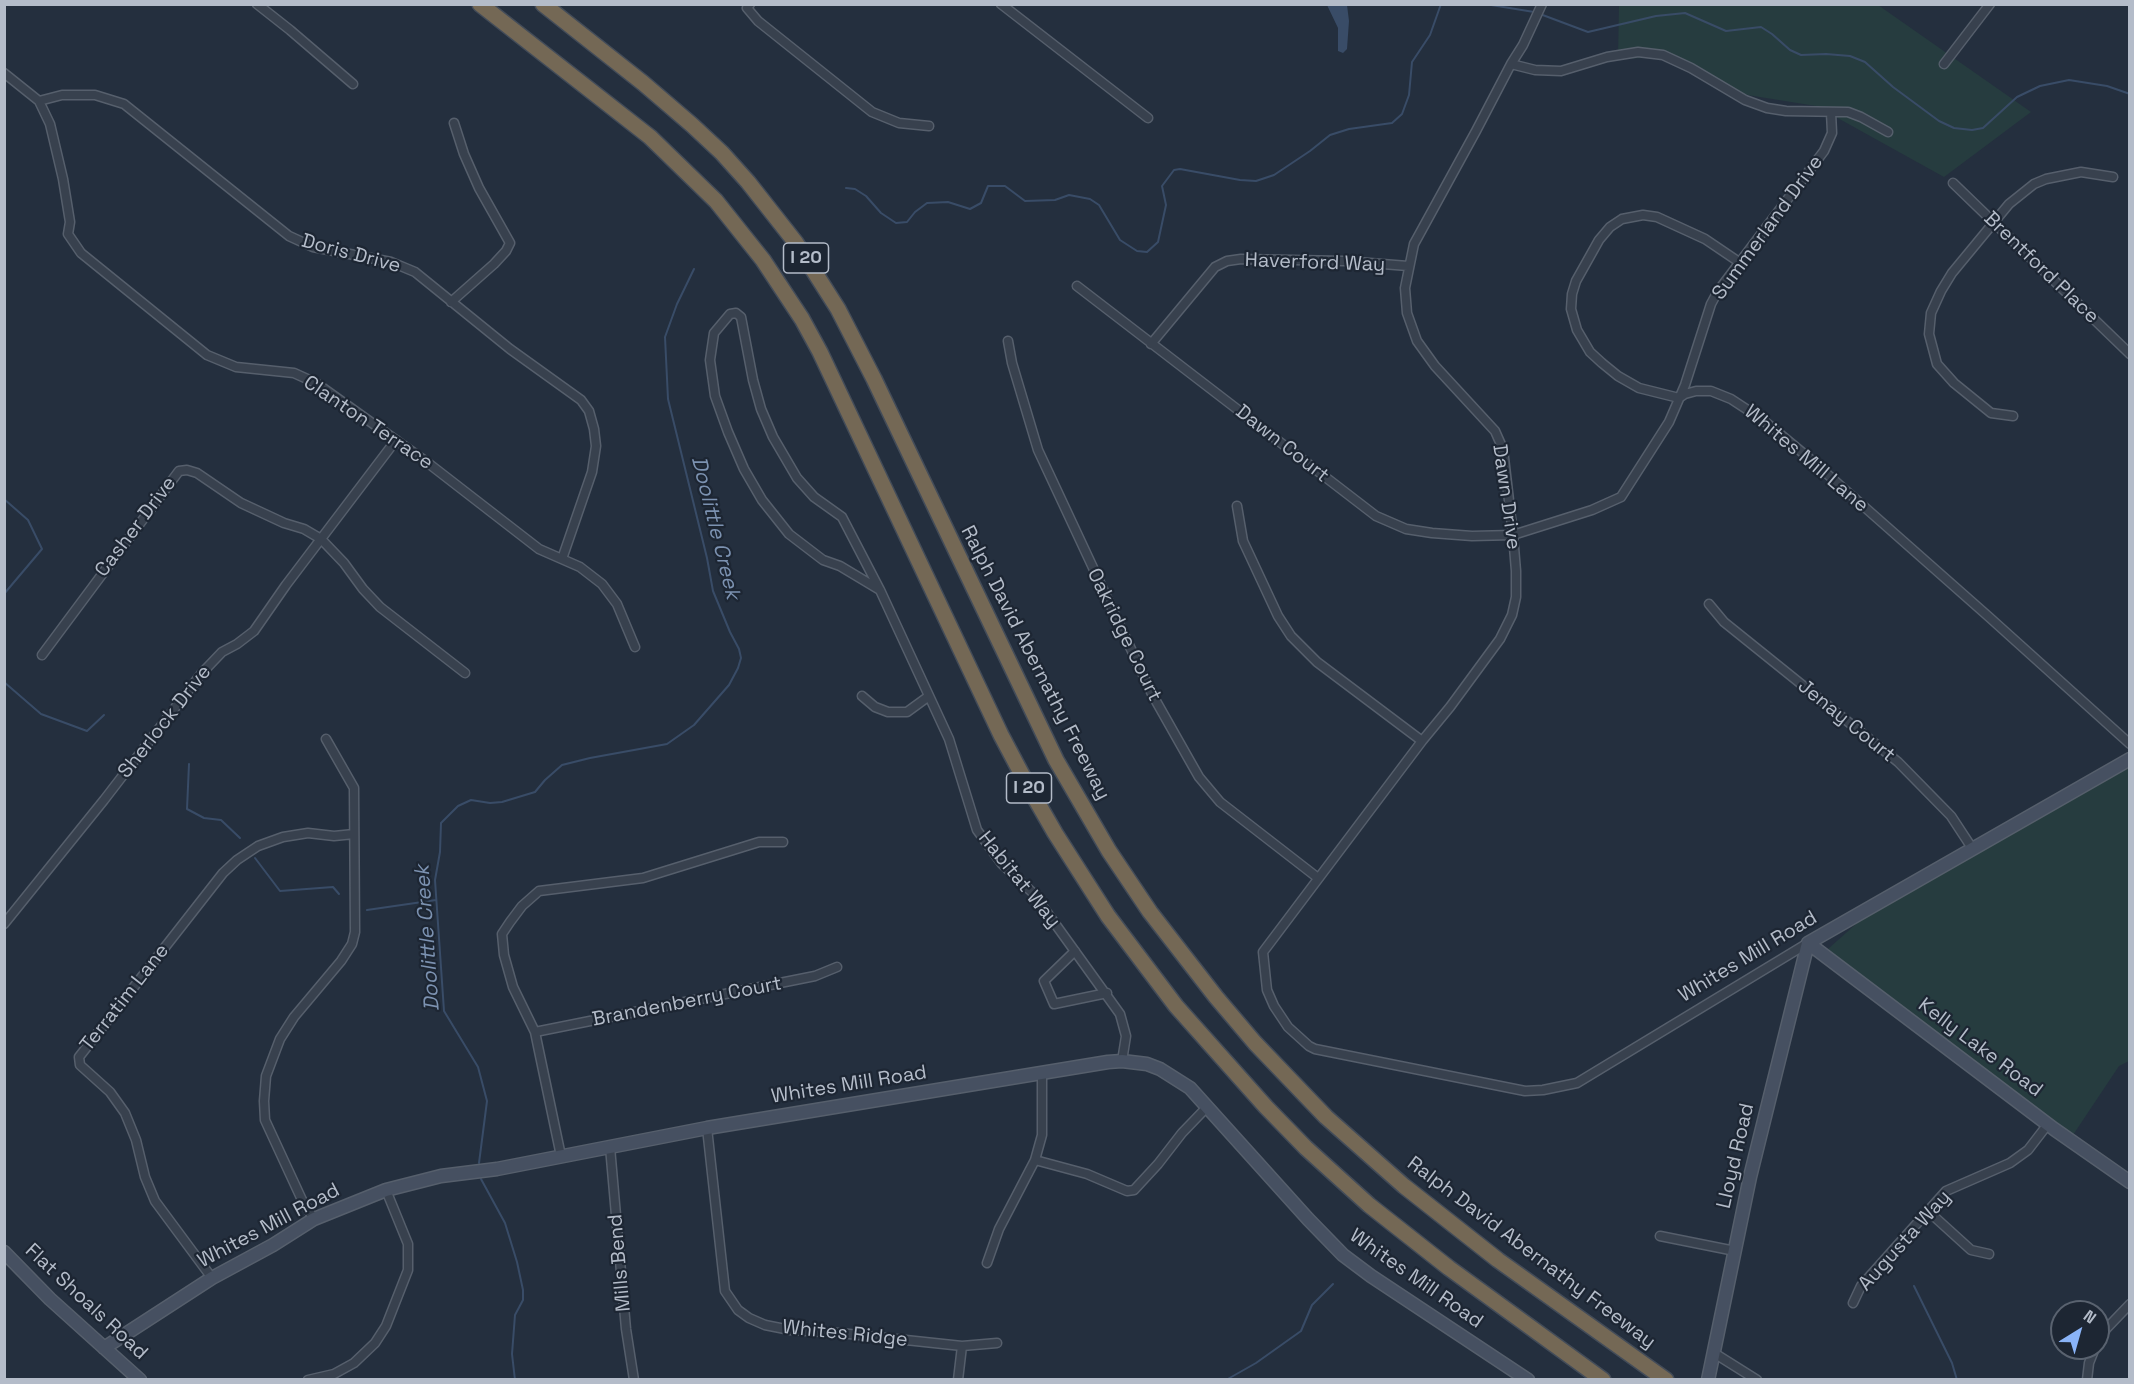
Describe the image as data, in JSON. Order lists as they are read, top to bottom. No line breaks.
{"streets":{"highway":["I 20","Ralph David Abernathy Freeway"],"street":["Summerland Drive","Doris Drive","Haverford Way","Brentford Place","Clanton Terrace","Dawn Court","Whites Mill Lane","Dawn Drive","Casher Drive","Oakridge Court","Jenay Court","Sherlock Drive","Habitat Way","Whites Mill Road","Terratim Lane","Brandenberry Court","Kelly Lake Road","Lloyd Road","Augusta Way","Mills Bend","Flat Shoals Road","Whites Ridge"]},"crossings":[["Summerland Drive","Dawn Court"],["Summerland Drive","Whites Mill Lane"],["Summerland Drive","Dawn Drive"],["Doris Drive","Clanton Terrace"],["Haverford Way","Dawn Court"],["Haverford Way","Dawn Drive"],["Clanton Terrace","Sherlock Drive"],["Dawn Court","Dawn Drive"],["Dawn Drive","Oakridge Court"],["Dawn Drive","Whites Mill Road"],["Casher Drive","Sherlock Drive"],["Jenay Court","Whites Mill Road"],["Habitat Way","Whites Mill Road"],["Whites Mill Road","Terratim Lane"],["Whites Mill Road","Kelly Lake Road"],["Whites Mill Road","Lloyd Road"],["Whites Mill Road","Mills Bend"],["Whites Mill Road","Flat Shoals Road"],["Whites Mill Road","Whites Ridge"],["Kelly Lake Road","Lloyd Road"],["Kelly Lake Road","Augusta Way"]],"water":["Doolittle Creek"],"north":"top right"}
